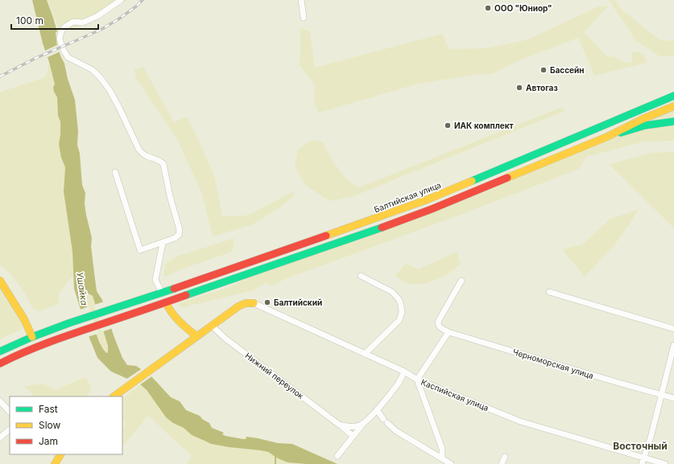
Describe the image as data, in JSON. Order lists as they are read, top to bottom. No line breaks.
{"streets":{"main road":["Балтийская улица"],"street":["Черноморская улица","Нижний переулок","Каспийская улица"]},"districts":["Восточный"],"water":["Ушайка"],"places":["ООО \"Юниор\"","Бассейн","Автогаз","ИАК комплект","Балтийский"],"legend":["Fast","Slow","Jam"],"scale_bar":"100 m"}
